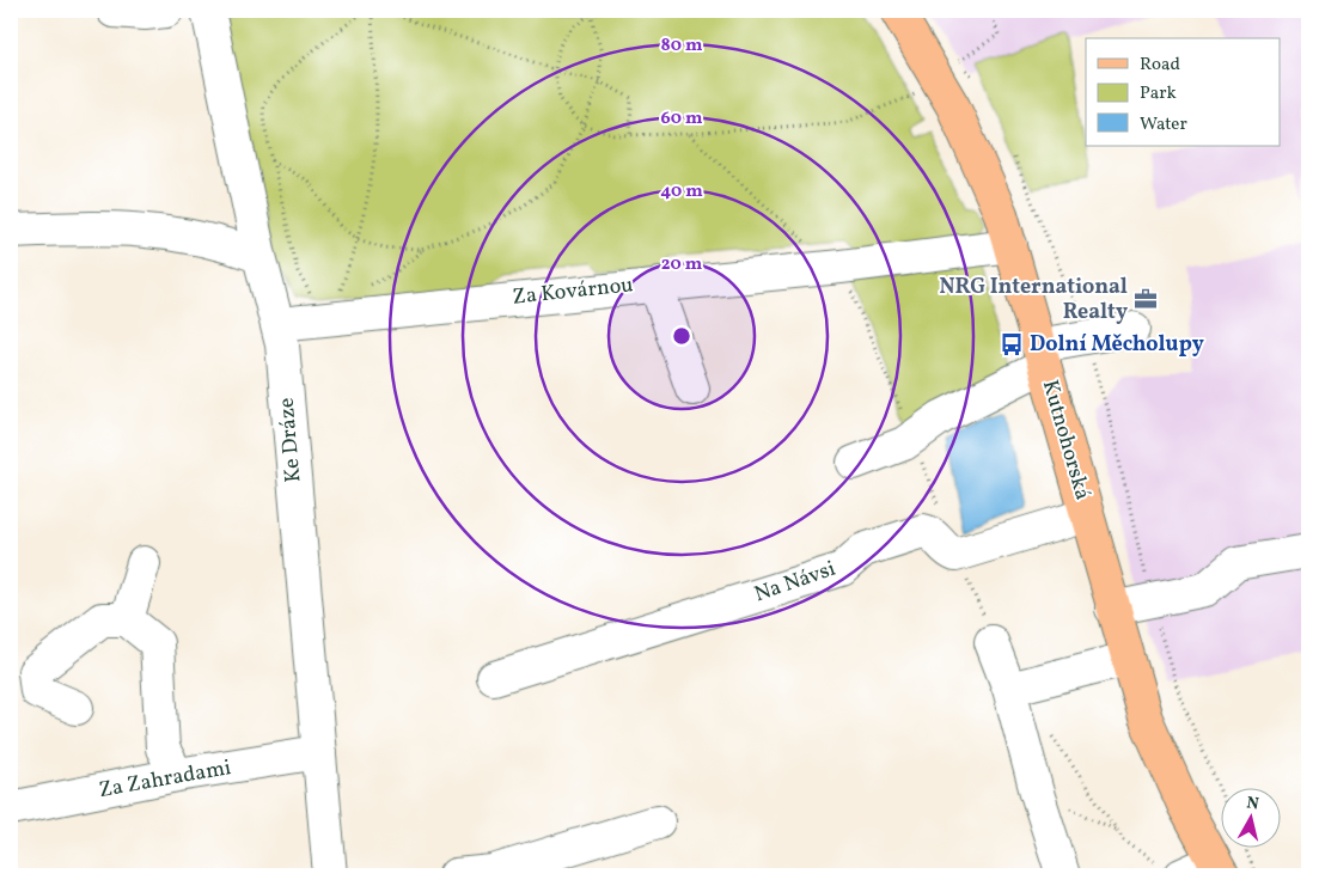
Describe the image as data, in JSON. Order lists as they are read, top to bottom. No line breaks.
{"streets":{"main road":["Kutnohorská"],"street":["Za Kovárnou","Ke Dráze","Na Návsi","Za Zahradami"]},"crossings":[["Za Kovárnou","Ke Dráze"],["Za Kovárnou","Kutnohorská"],["Ke Dráze","Za Zahradami"],["Kutnohorská","Na Návsi"]],"places":{"office":["NRG International Realty"],"bus stop":["Dolní Měcholupy"]},"legend":["Road","Park","Water"],"north":"top","rings":["80 m","60 m","40 m","20 m"]}
